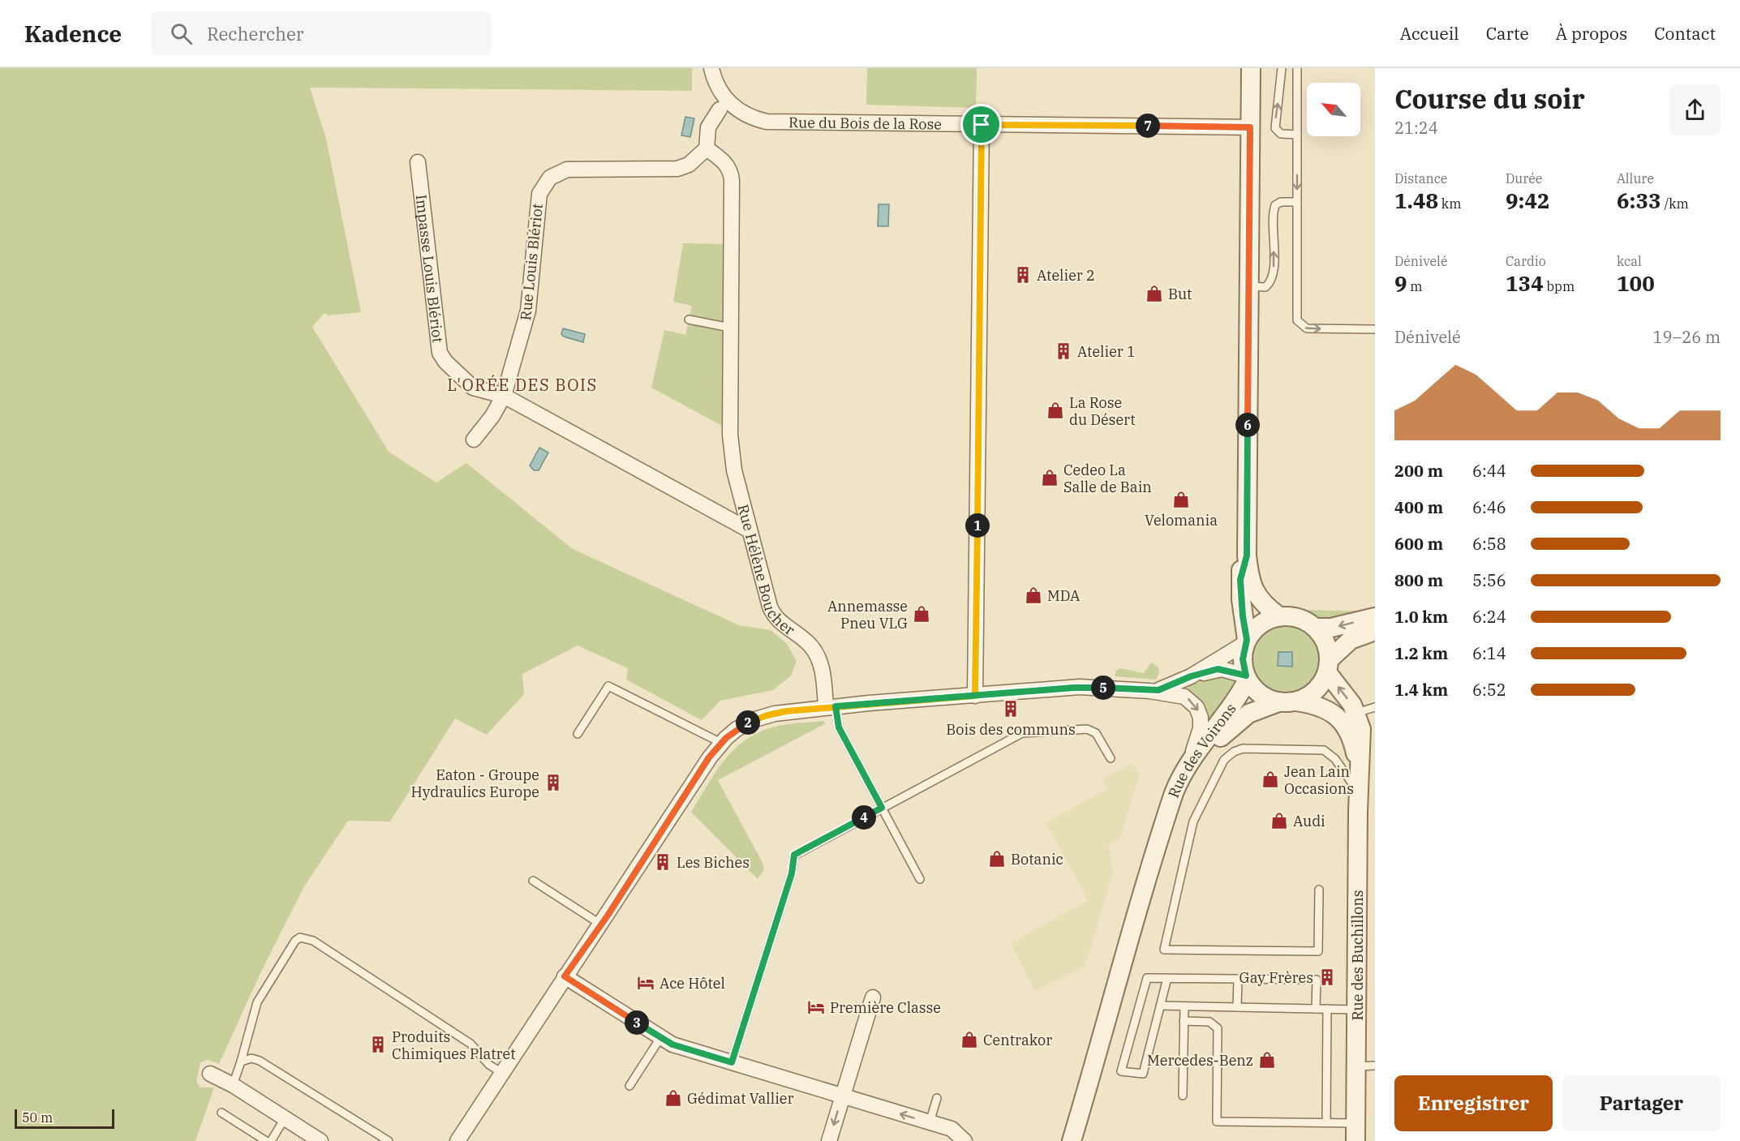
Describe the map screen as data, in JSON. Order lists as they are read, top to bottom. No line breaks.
{"streets":{"street":["Rue du Bois de la Rose","Rue Louis Blériot","Impasse Louis Blériot","Rue Hélène Boucher","Rue des Voirons","Rue des Buchillons"]},"crossings":[["Rue Louis Blériot","Impasse Louis Blériot"],["Rue Louis Blériot","Rue Hélène Boucher"],["Rue des Voirons","Rue des Buchillons"]],"districts":["L'ORÉE DES BOIS"],"places":{"building":["Atelier 2","Atelier 1","Bois des communs","Eaton - Groupe Hydraulics Europe","Les Biches","Gay Frères","Produits Chimiques Platret"],"shop":["But","La Rose du Désert","Cedeo La Salle de Bain","Velomania","MDA","Annemasse Pneu VLG","Jean Lain Occasions","Audi","Botanic","Centrakor","Mercedes-Benz","Gédimat Vallier"],"hotel":["Ace Hôtel","Première Classe"]},"scale_bar":"50 m","north":"top left","page":{"header":"Kadence","search":"Rechercher","nav":["Accueil","Carte","À propos","Contact"],"heading":["Course du soir","21:24"],"pins":["7","6","1","5","2","4","3"],"stats":[["Distance","1.48 km"],["Durée","9:42"],["Allure","6:33 /km"],["Dénivelé","9 m"],["Cardio","134 bpm"],["kcal","100"]],"chart":["Dénivelé","19–26 m"],"list":[{"name":"200 m","note":"6:44"},{"name":"400 m","note":"6:46"},{"name":"600 m","note":"6:58"},{"name":"800 m","note":"5:56"},{"name":"1.0 km","note":"6:24"},{"name":"1.2 km","note":"6:14"},{"name":"1.4 km","note":"6:52"}],"buttons":["Enregistrer","Partager"],"scale":"50 m"}}
